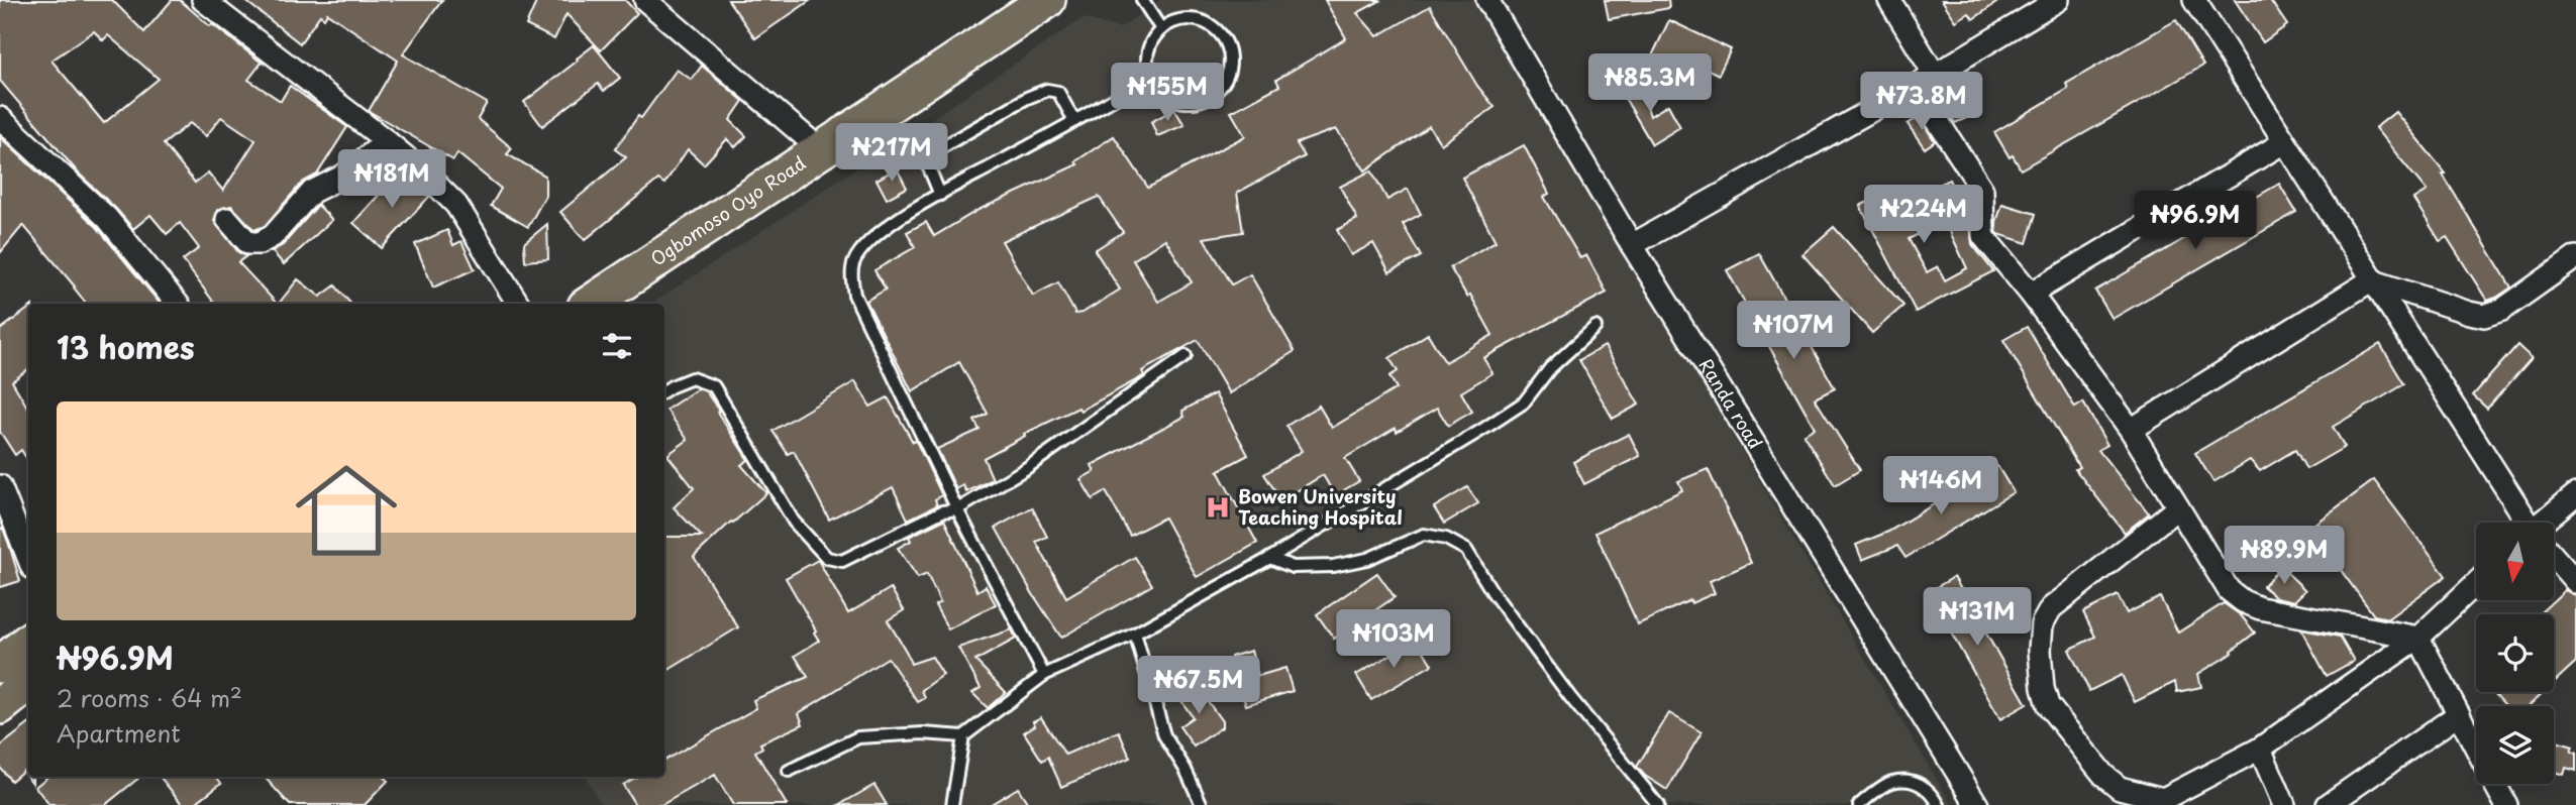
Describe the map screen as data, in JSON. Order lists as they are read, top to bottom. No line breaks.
{"streets":{"highway":["Ogbomoso Oyo Road"],"street":["Randa road"]},"places":{"hospital":["Bowen University Teaching Hospital"]},"north":"bottom","page":{"price":["₦85.3M","₦155M","₦73.8M","₦217M","₦181M","₦224M","₦96.9M","₦107M","₦146M","₦89.9M","₦131M","₦103M","₦67.5M"],"heading":"13 homes","list":[{"name":"₦96.9M","note":"2 rooms · 64 m² · Apartment"}]}}
